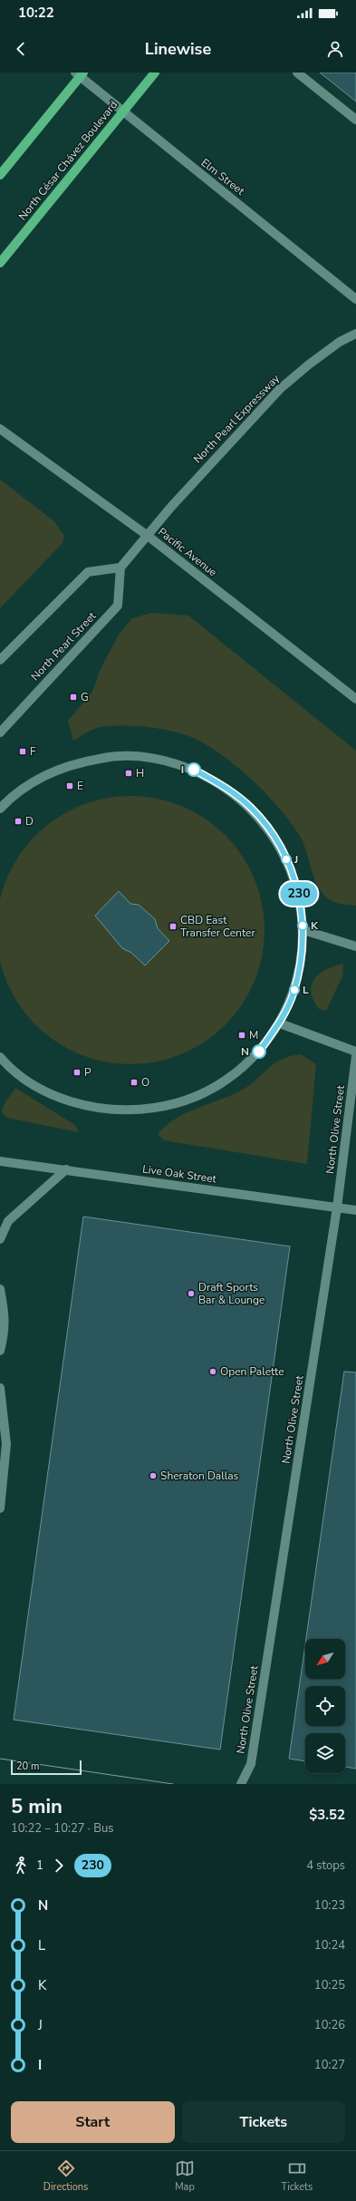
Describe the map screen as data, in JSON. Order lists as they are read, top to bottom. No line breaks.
{"streets":{"main road":["North César Chávez Boulevard"],"street":["Elm Street","North Pearl Expressway","Pacific Avenue","North Pearl Street","North Olive Street","Live Oak Street"]},"crossings":[["North César Chávez Boulevard","Elm Street"],["North Pearl Expressway","Pacific Avenue"],["North Olive Street","Live Oak Street"]],"places":{"transit":["G","F","H","E","D","CBD East Transfer Center","M","P","O"],"other":["I","J","K","L","N","Draft Sports Bar & Lounge","Open Palette","Sheraton Dallas"]},"lines":["bus line 230"],"scale_bar":"20 m","north":"bottom left","page":{"status":"10:22","header":"Linewise","on_map":"230","scale":"20 m","heading":["5 min","10:22 – 10:27 · Bus","$3.52"],"legs":["1","230","4 stops"],"list":[{"name":"N","value":"10:23"},{"name":"L","value":"10:24"},{"name":"K","value":"10:25"},{"name":"J","value":"10:26"},{"name":"I","value":"10:27"}],"buttons":["Start","Tickets"],"tabs":["Directions","Map","Tickets"]}}
